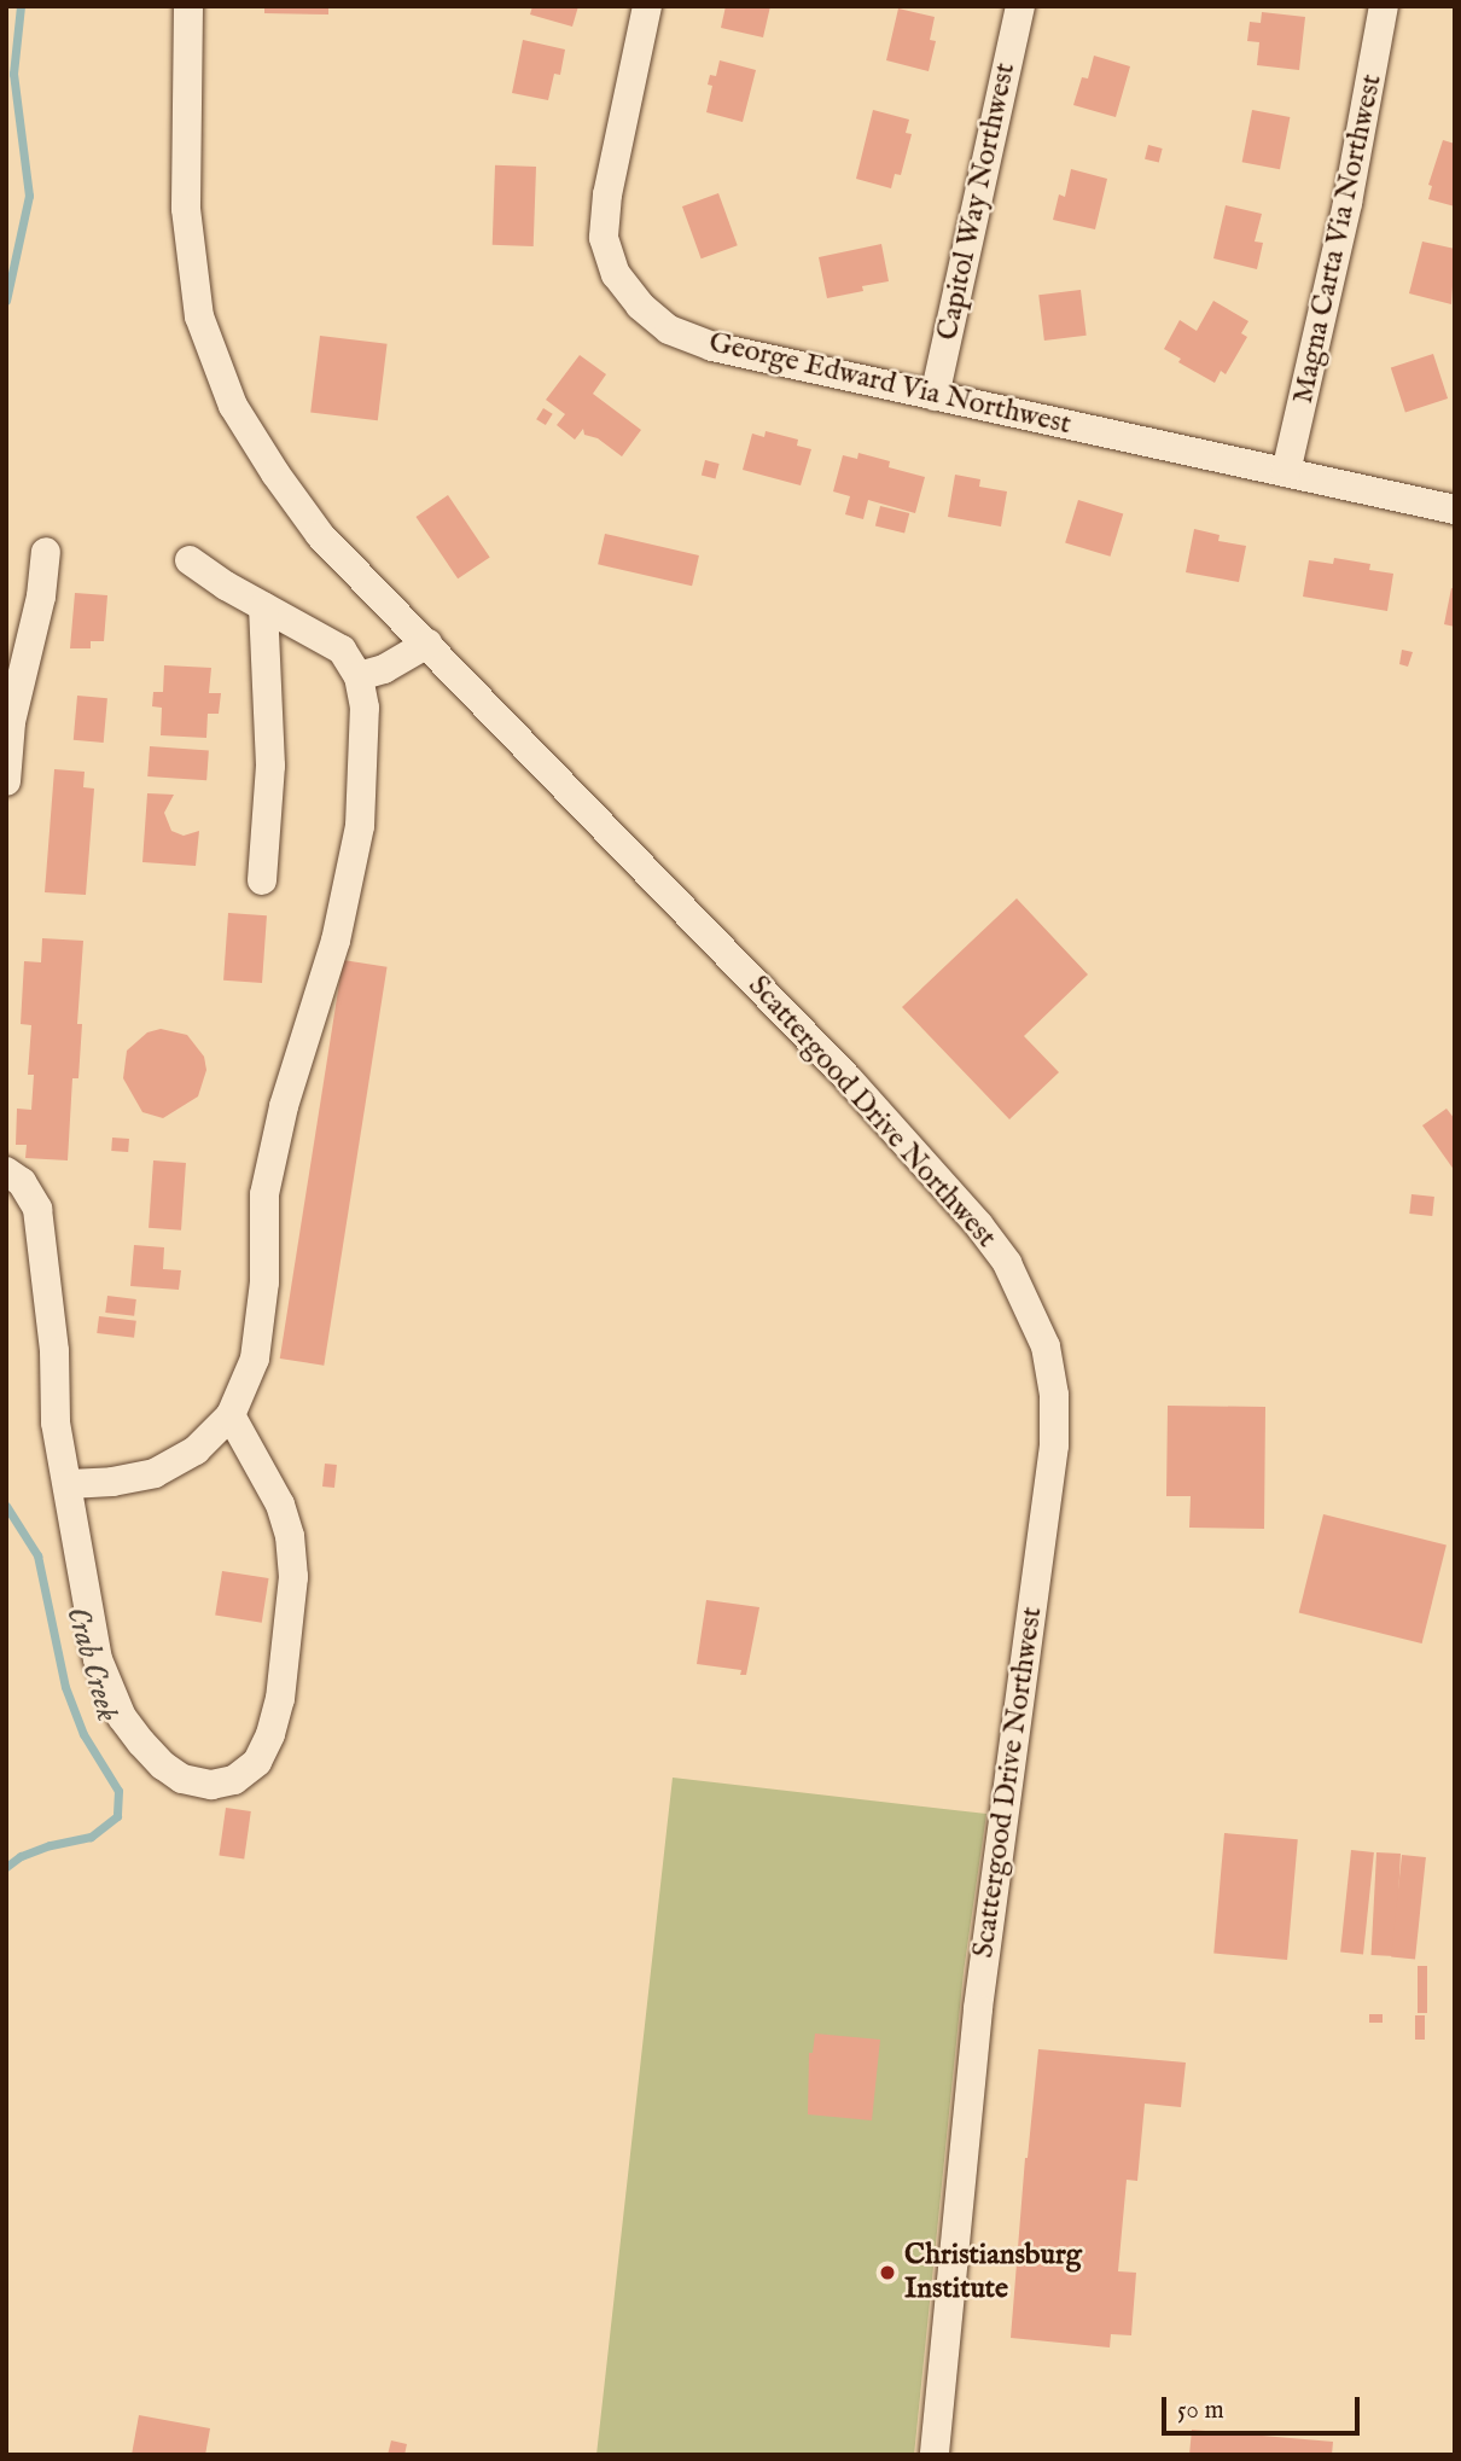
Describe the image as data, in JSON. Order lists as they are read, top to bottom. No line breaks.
{"streets":{"street":["Capitol Way Northwest","Magna Carta Via Northwest","George Edward Via Northwest","Scattergood Drive Northwest"]},"crossings":[["Capitol Way Northwest","George Edward Via Northwest"],["Magna Carta Via Northwest","George Edward Via Northwest"]],"water":["Crab Creek"],"places":["Christiansburg Institute"],"scale_bar":"50 m"}
